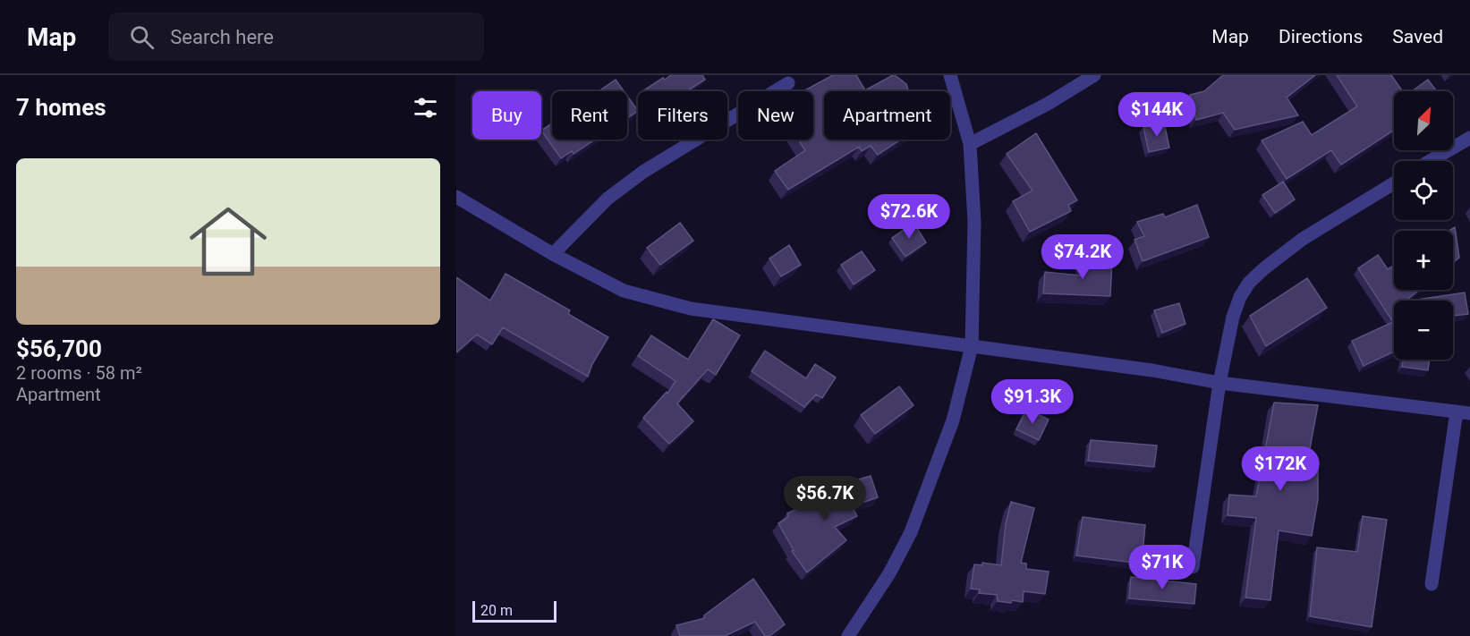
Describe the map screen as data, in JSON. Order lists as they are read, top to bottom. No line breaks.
{"scale_bar":"20 m","north":"top right","page":{"header":"Map","search":"Search here","nav":["Map","Directions","Saved"],"heading":"7 homes","map_buttons":["+","−"],"chip":["Buy","Rent","Filters","New","Apartment"],"price":["$144K","$72.6K","$74.2K","$91.3K","$172K","$56.7K","$71K"],"list":[{"name":"$56,700","note":"2 rooms · 58 m² · Apartment"}],"scale":"20 m"}}
